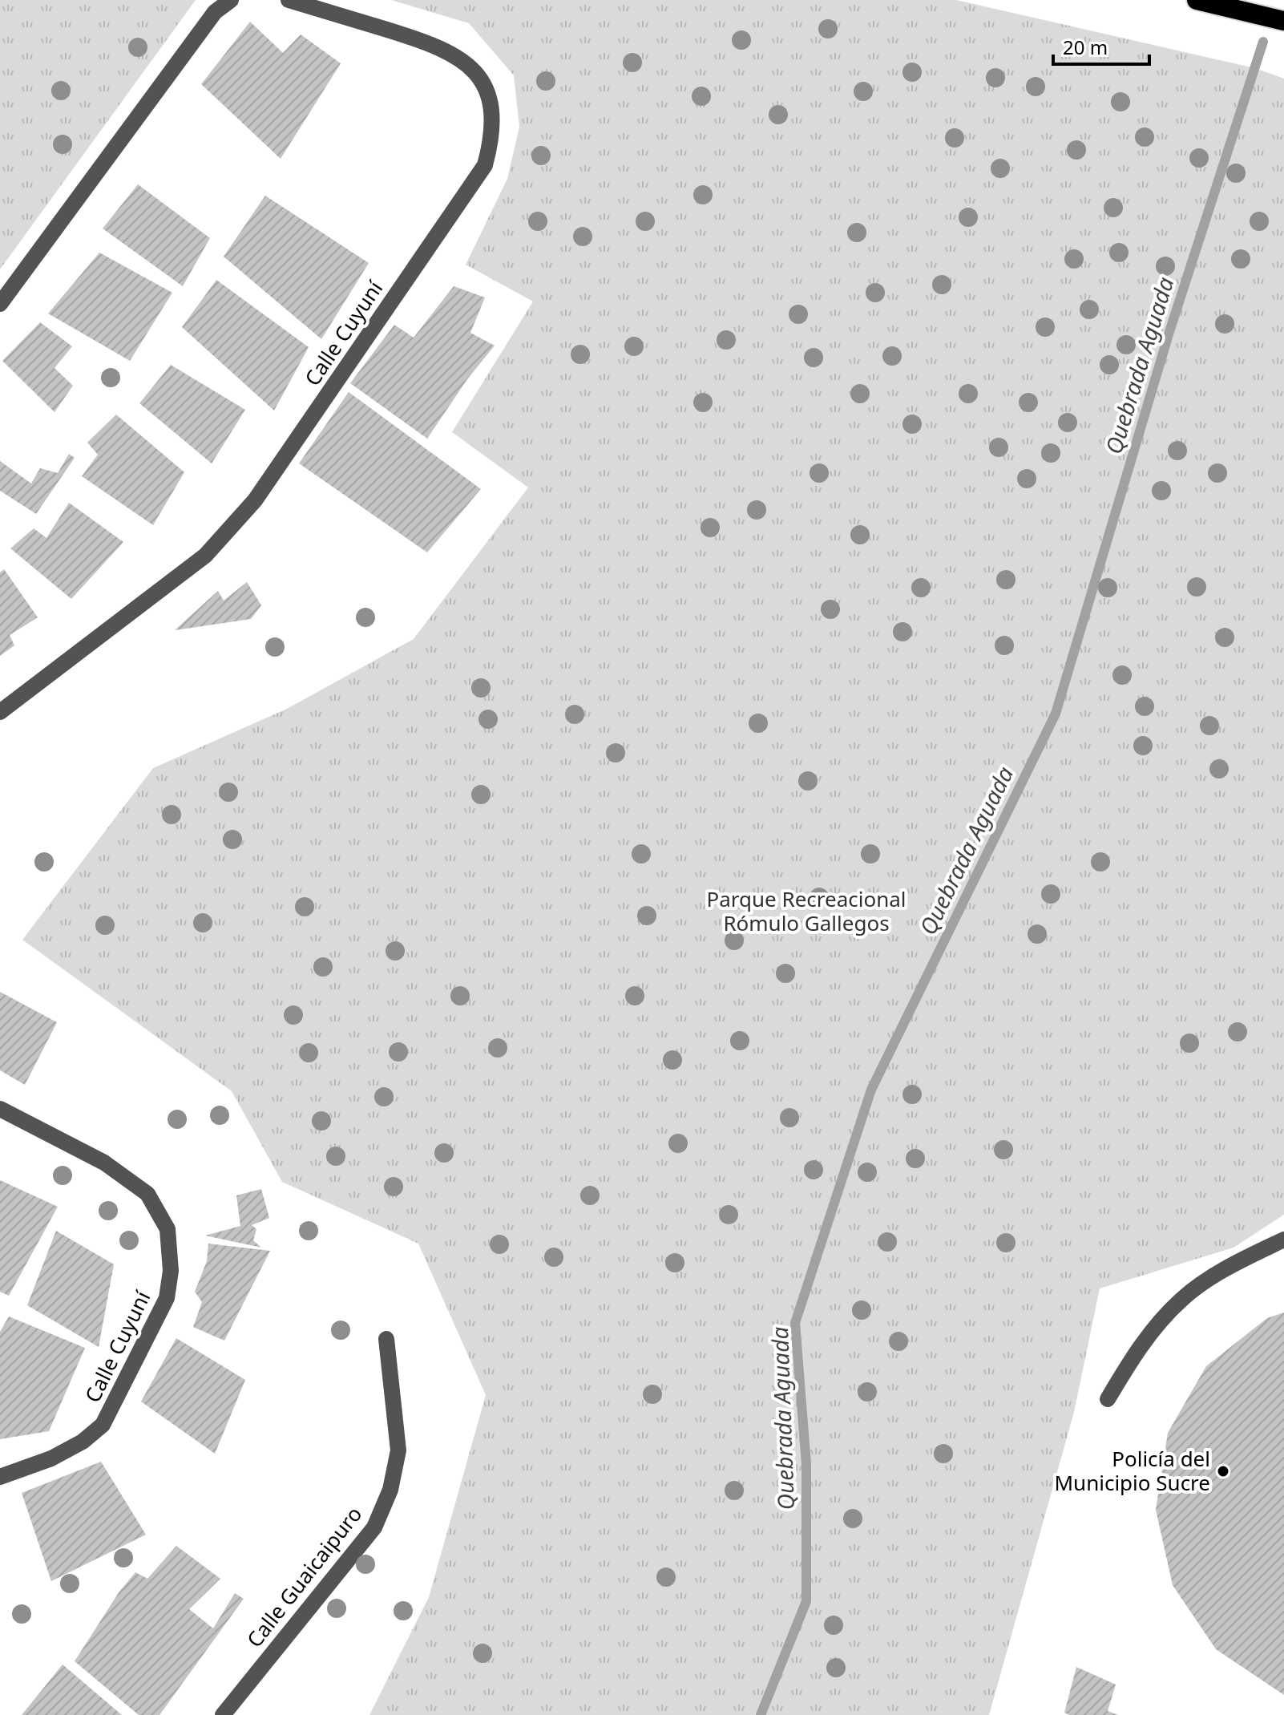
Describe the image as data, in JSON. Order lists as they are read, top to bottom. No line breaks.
{"streets":{"street":["Calle Cuyuní","Calle Guaicaipuro"]},"water":["Quebrada Aguada"],"parks":["Parque Recreacional Rómulo Gallegos"],"places":["Policía del Municipio Sucre"],"scale_bar":"20 m"}
